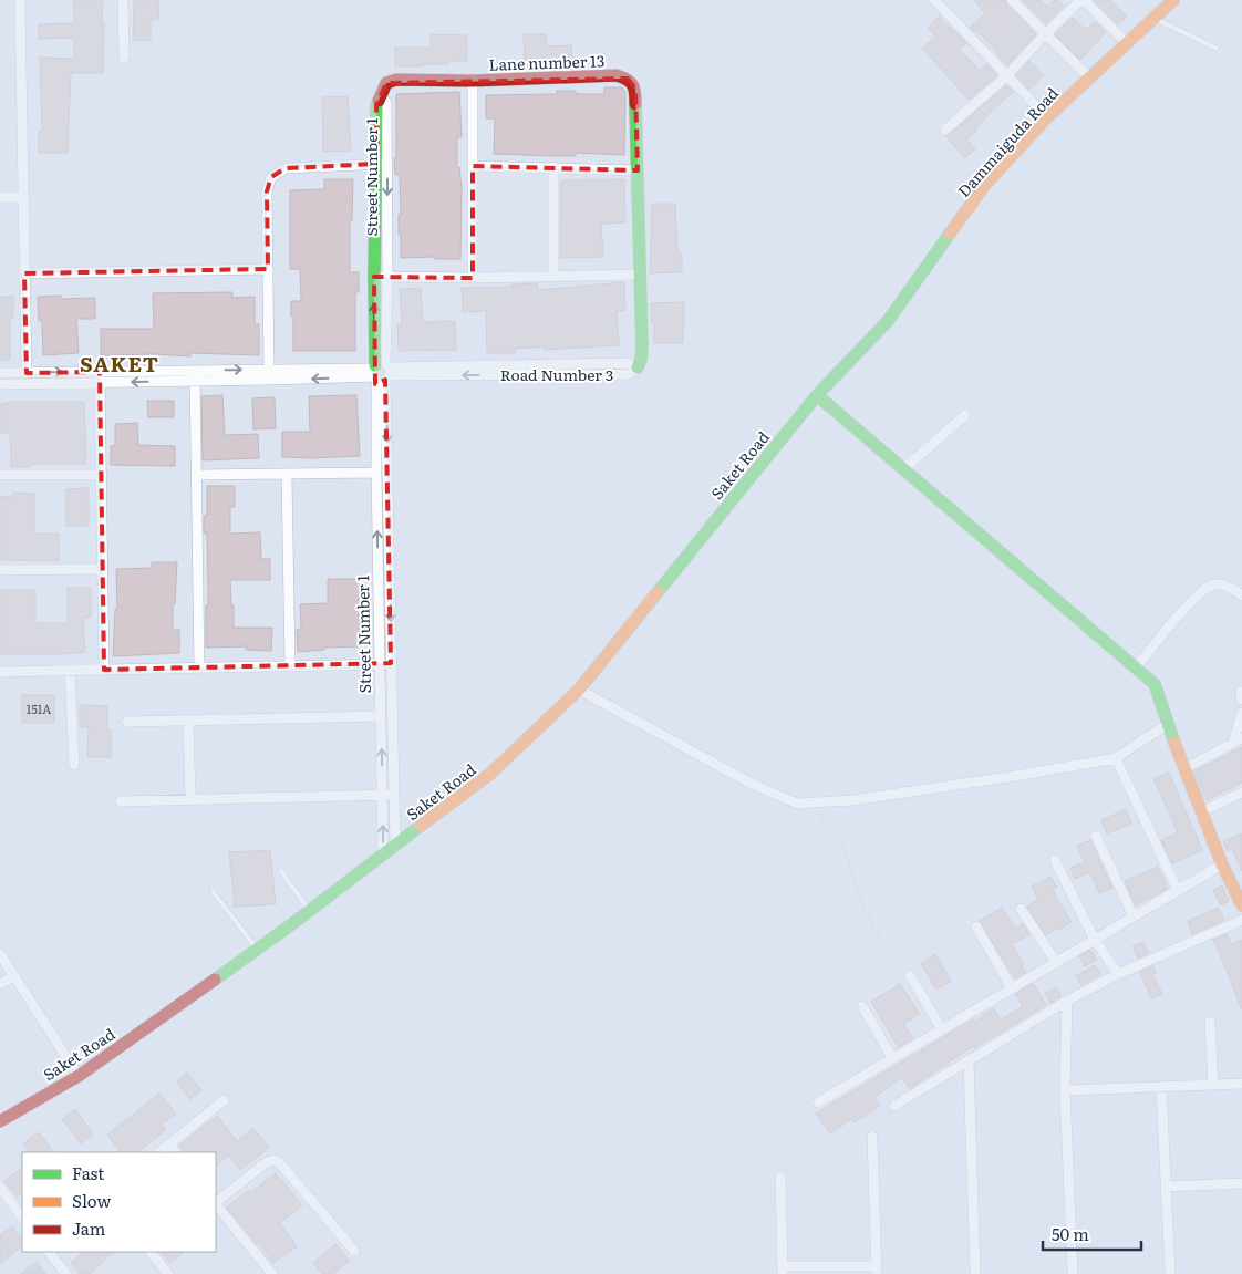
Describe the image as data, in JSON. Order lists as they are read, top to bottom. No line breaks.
{"streets":{"street":["Lane number 13","Dammaiguda Road","Street Number 1","Road Number 3","Saket Road"]},"crossings":[["Lane number 13","Street Number 1"],["Dammaiguda Road","Saket Road"],["Street Number 1","Road Number 3"],["Street Number 1","Saket Road"]],"districts":["SAKET"],"house_numbers":["151A"],"legend":["Fast","Slow","Jam"],"scale_bar":"50 m"}
